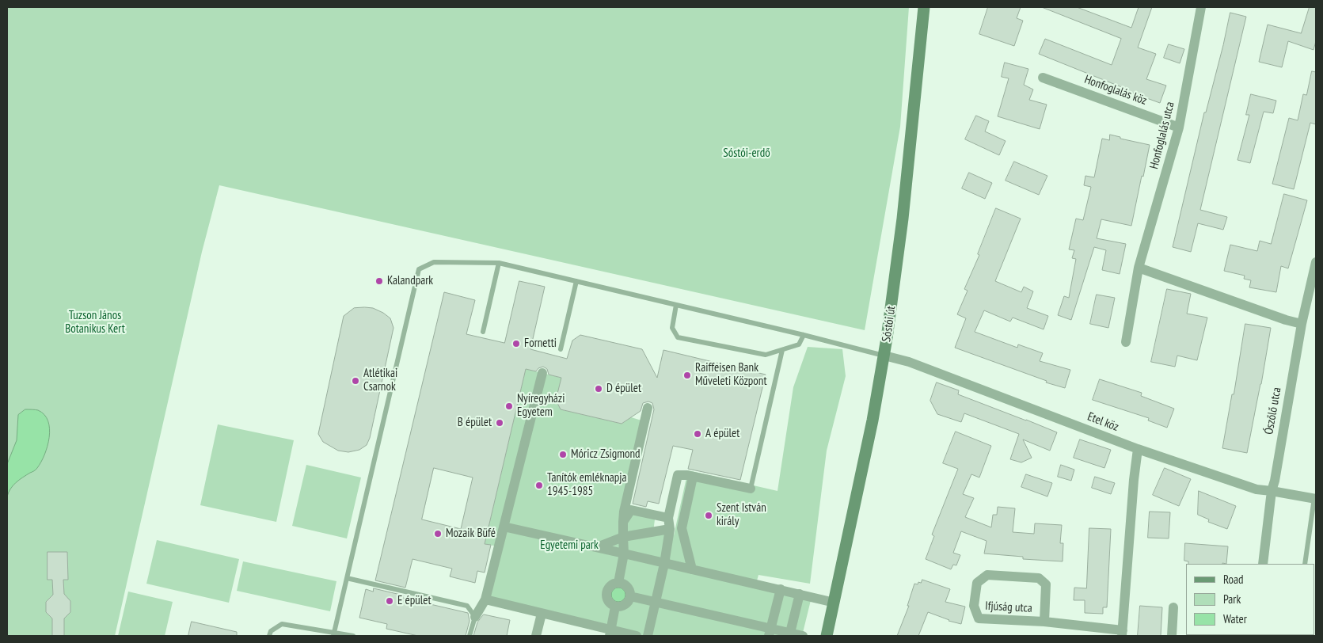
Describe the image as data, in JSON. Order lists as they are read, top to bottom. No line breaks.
{"streets":{"main road":["Sóstói út"],"street":["Honfoglalás köz","Honfoglalás utca","Ószőlő utca","Etel köz","Ifjúság utca"]},"crossings":[["Honfoglalás köz","Honfoglalás utca"],["Sóstói út","Etel köz"],["Ószőlő utca","Etel köz"],["Etel köz","Ifjúság utca"]],"parks":["Sóstói-erdő","Tuzson János Botanikus Kert","Egyetemi park"],"places":["Kalandpark","Fornetti","Raiffeisen Bank Műveleti Központ","Atlétikai Csarnok","D épület","Nyíregyházi Egyetem","B épület","A épület","Móricz Zsigmond","Tanítók emléknapja 1945-1985","Szent István király","Mozaik Büfé","E épület"],"legend":["Road","Park","Water"]}
